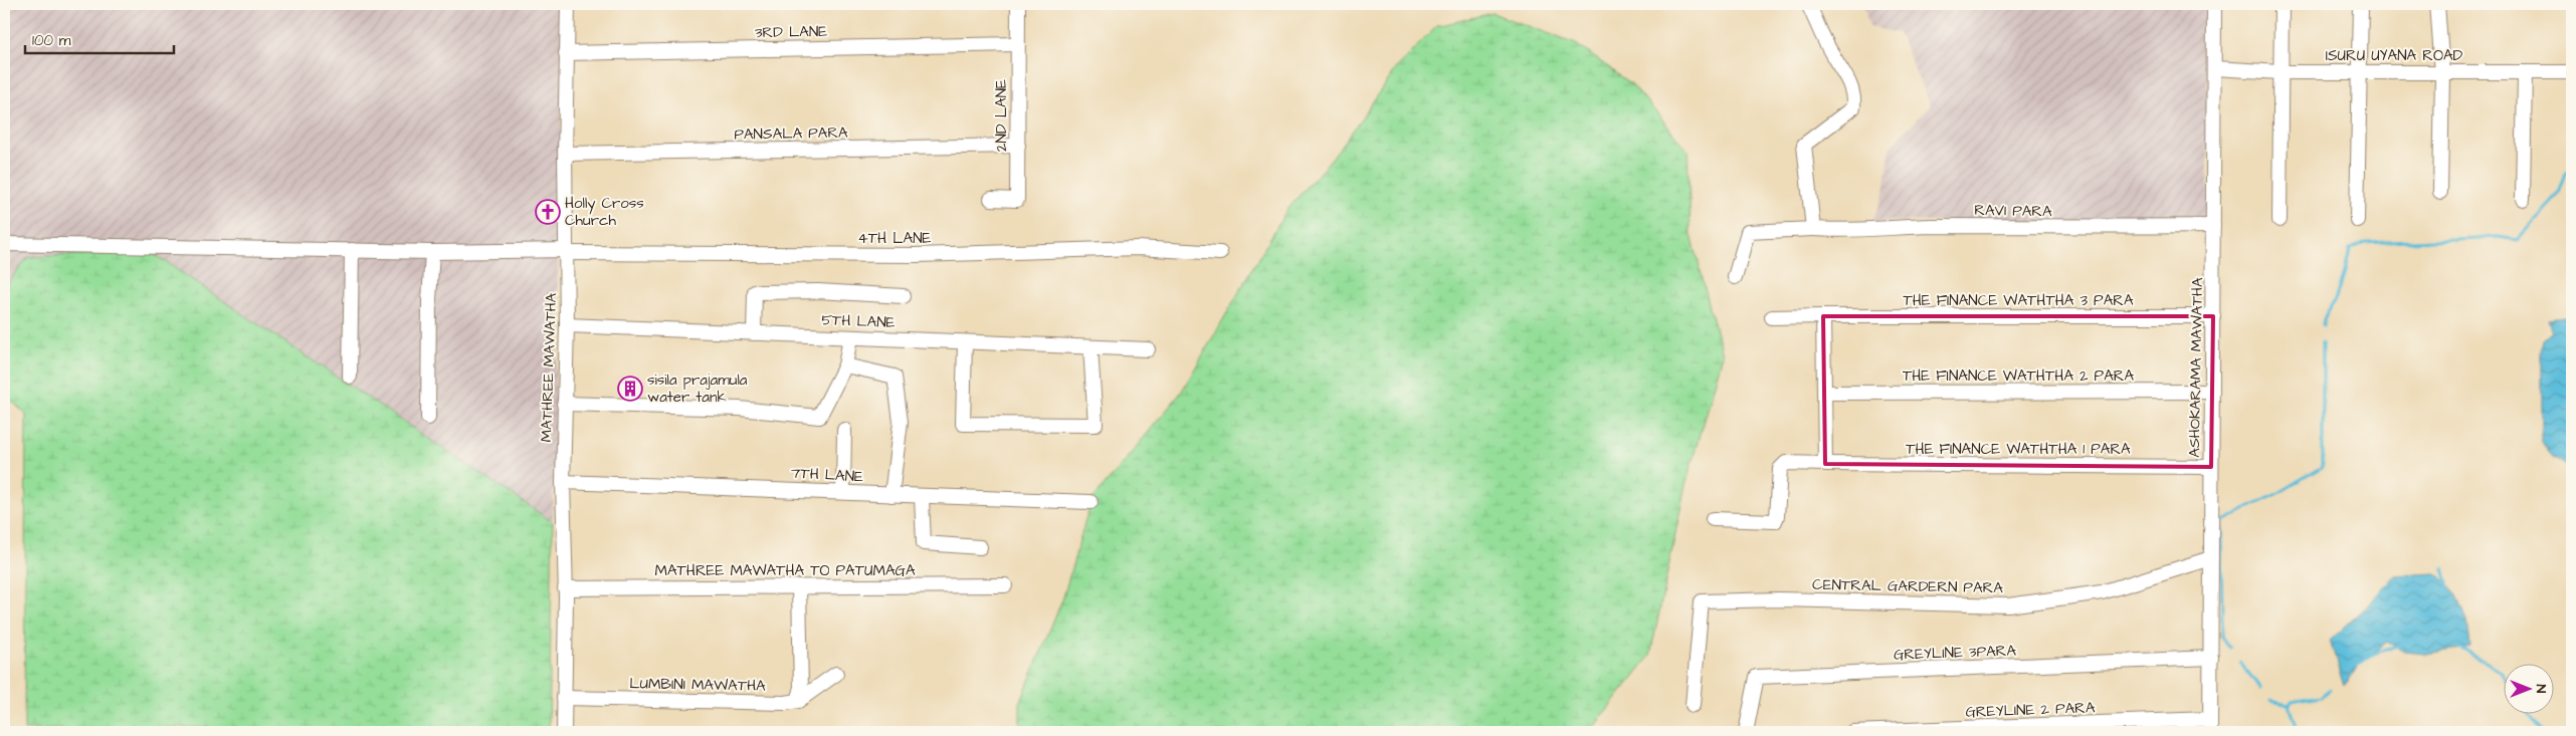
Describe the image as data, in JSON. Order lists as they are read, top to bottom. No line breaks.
{"streets":{"street":["3RD LANE","ISURU UYANA ROAD","2ND LANE","PANSALA PARA","RAVI PARA","4TH LANE","THE FINANCE WATHTHA 3 PARA","5TH LANE","MATHREE MAWATHA","ASHOKARAMA MAWATHA","THE FINANCE WATHTHA 2 PARA","THE FINANCE WATHTHA 1 PARA","7TH LANE","MATHREE MAWATHA TO PATUMAGA","CENTRAL GARDERN PARA","GREYLINE 3PARA","LUMBINI MAWATHA","GREYLINE 2 PARA"]},"crossings":[["3RD LANE","2ND LANE"],["3RD LANE","MATHREE MAWATHA"],["ISURU UYANA ROAD","ASHOKARAMA MAWATHA"],["2ND LANE","PANSALA PARA"],["PANSALA PARA","MATHREE MAWATHA"],["RAVI PARA","ASHOKARAMA MAWATHA"],["4TH LANE","MATHREE MAWATHA"],["THE FINANCE WATHTHA 3 PARA","ASHOKARAMA MAWATHA"],["5TH LANE","MATHREE MAWATHA"],["MATHREE MAWATHA","7TH LANE"],["MATHREE MAWATHA","MATHREE MAWATHA TO PATUMAGA"],["MATHREE MAWATHA","LUMBINI MAWATHA"],["ASHOKARAMA MAWATHA","THE FINANCE WATHTHA 2 PARA"],["ASHOKARAMA MAWATHA","THE FINANCE WATHTHA 1 PARA"],["ASHOKARAMA MAWATHA","CENTRAL GARDERN PARA"],["ASHOKARAMA MAWATHA","GREYLINE 3PARA"],["ASHOKARAMA MAWATHA","GREYLINE 2 PARA"]],"places":{"church":["Holly Cross Church"],"building":["sisila prajamula water tank"]},"scale_bar":"100 m","north":"right"}
